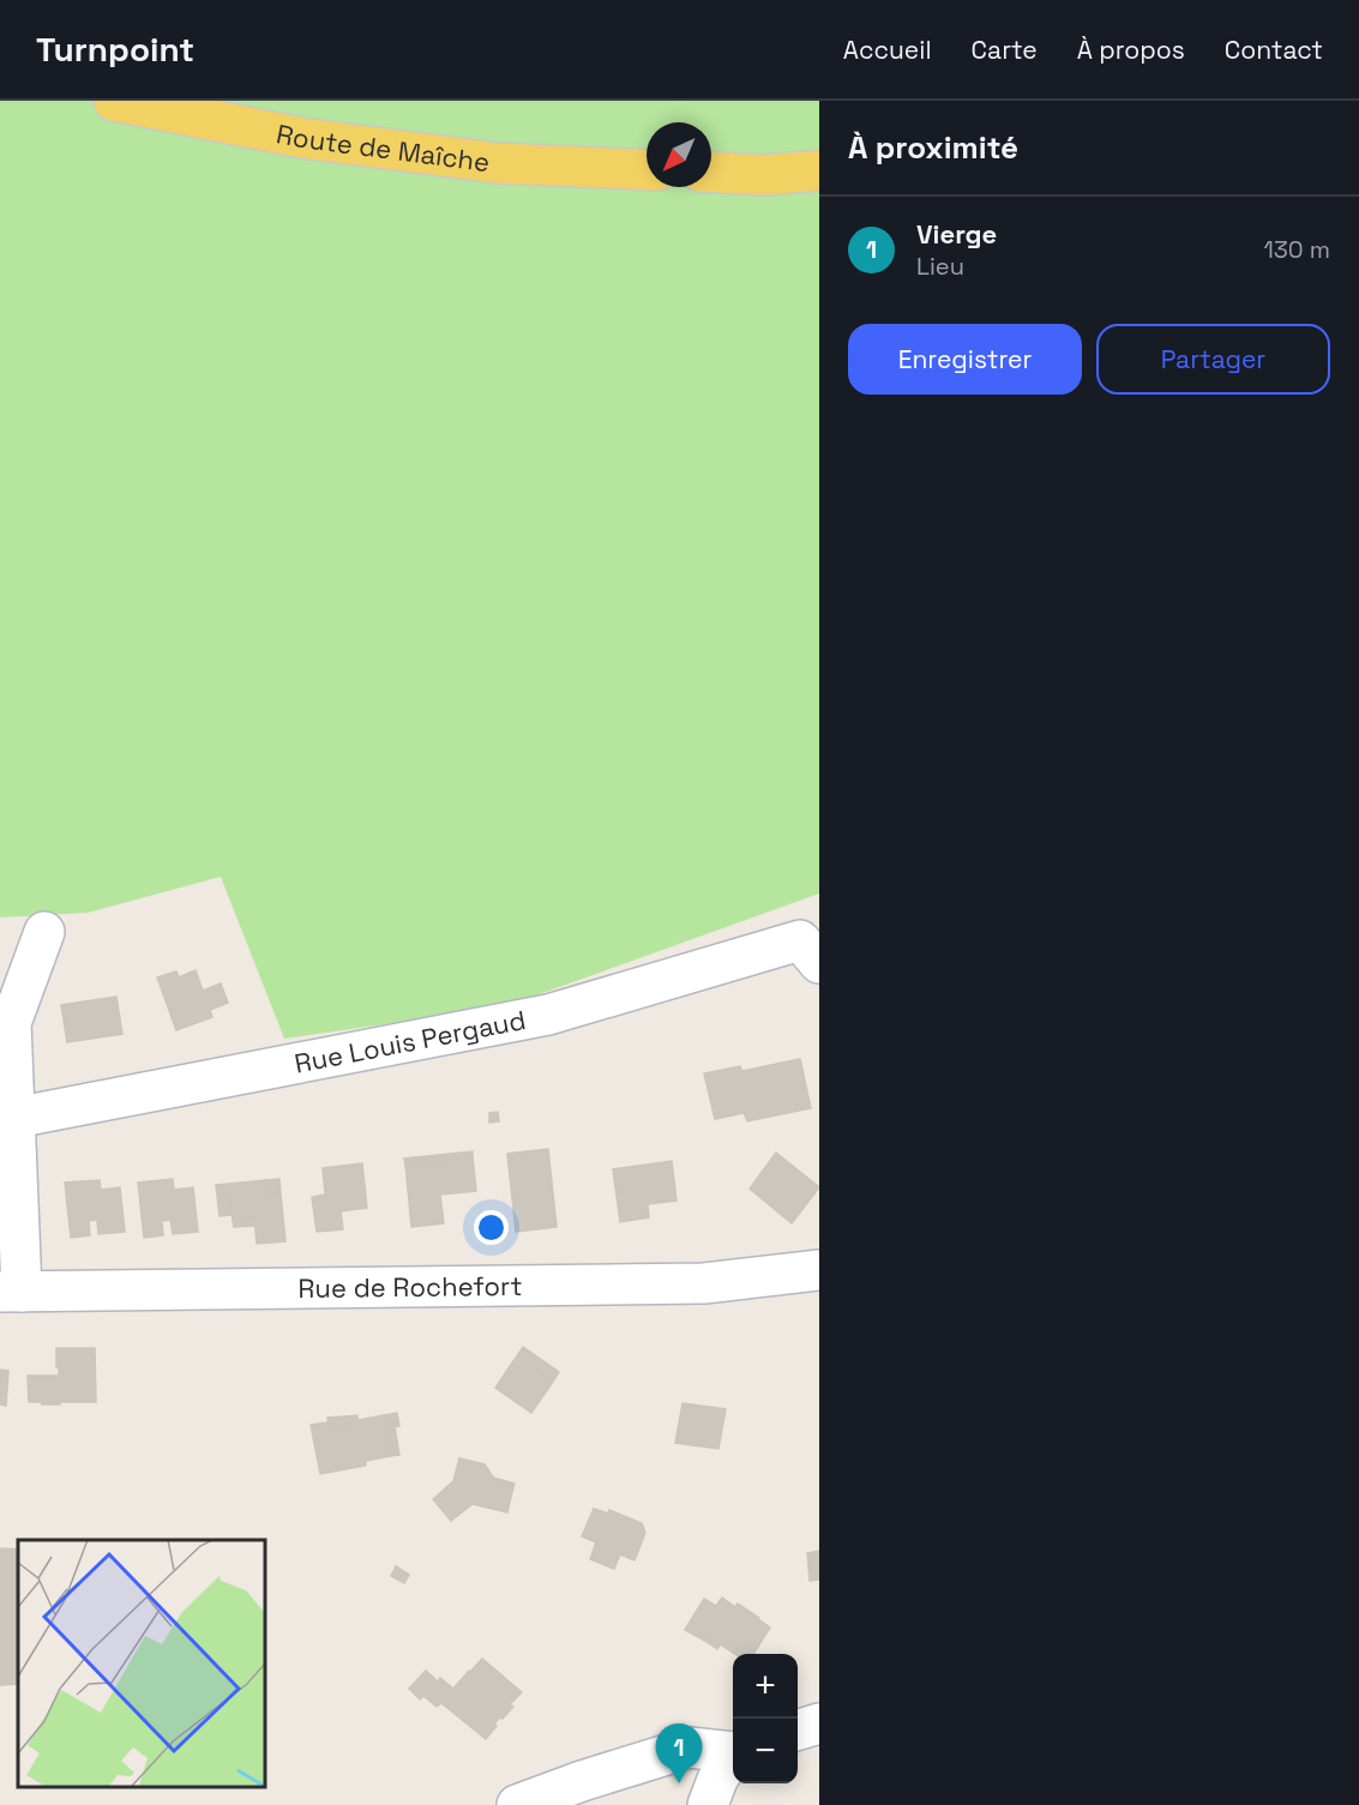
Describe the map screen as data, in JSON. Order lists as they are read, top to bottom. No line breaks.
{"streets":{"main road":["Route de Maîche"],"street":["Rue Louis Pergaud","Rue de Rochefort"]},"north":"bottom left","page":{"header":"Turnpoint","nav":["Accueil","Carte","À propos","Contact"],"heading":"À proximité","list":[{"mark":"1","name":"Vierge","note":"Lieu","value":"130 m"}],"buttons":["Enregistrer","Partager"],"map_buttons":["+","−"],"pins":"1"}}
